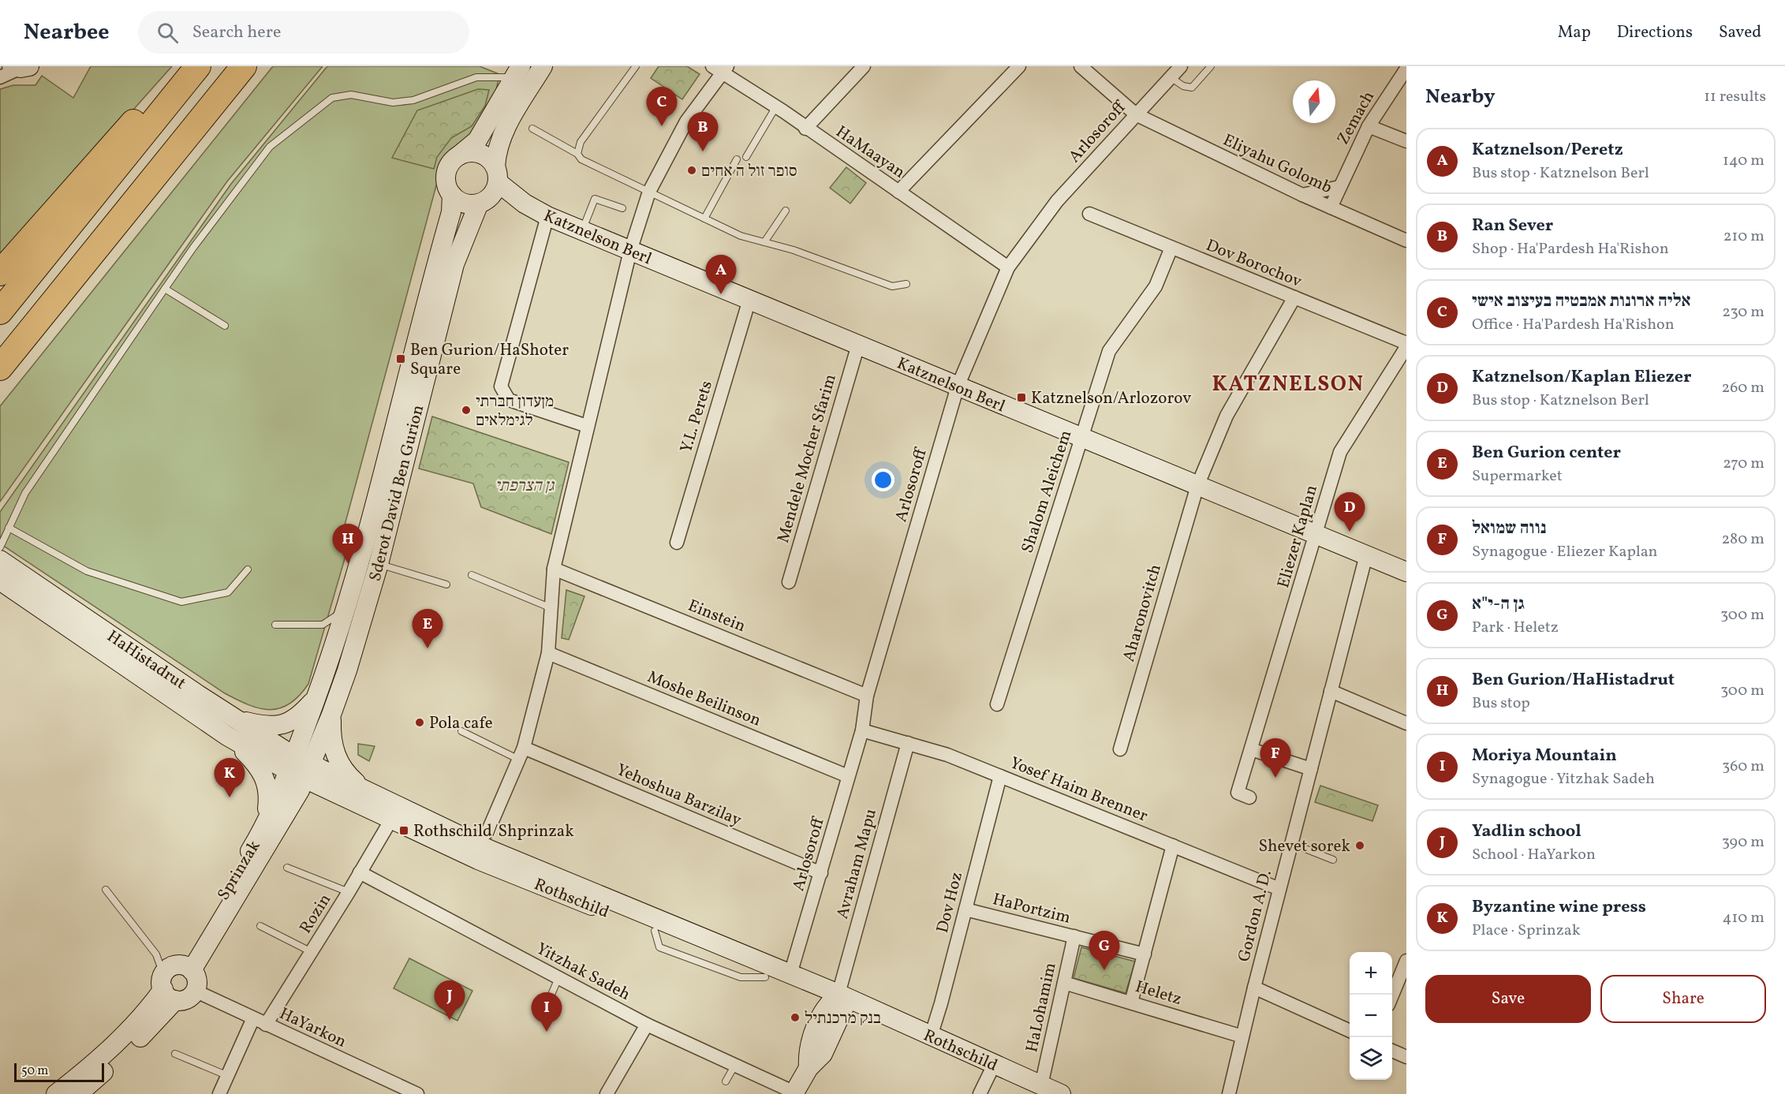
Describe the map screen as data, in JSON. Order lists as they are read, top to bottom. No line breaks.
{"streets":{"street":["Zemach","Arlosoroff","HaMaayan","Eliyahu Golomb","Katznelson Berl","Dov Borochov","Y.L. Perets","Mendele Mocher Sfarim","Shalom Aleichem","Sderot David Ben Gurion","Eliezer Kaplan","Aharonovitch","Einstein","HaHistadrut","Moshe Beilinson","Yosef Haim Brenner","Yehoshua Barzilay","Avraham Mapu","Sprinzak","Rothschild","Dov Hoz","HaPortzim","Rozin","Gordon A. D.","Yitzhak Sadeh","Heletz","HaLohamim","HaYarkon"]},"crossings":[["Zemach","Eliyahu Golomb"],["Arlosoroff","HaMaayan"],["Arlosoroff","Eliyahu Golomb"],["Arlosoroff","Katznelson Berl"],["Arlosoroff","Einstein"],["Arlosoroff","Moshe Beilinson"],["Arlosoroff","Yosef Haim Brenner"],["Arlosoroff","Yehoshua Barzilay"],["Arlosoroff","Rothschild"],["Katznelson Berl","Y.L. Perets"],["Katznelson Berl","Mendele Mocher Sfarim"],["Katznelson Berl","Shalom Aleichem"],["Katznelson Berl","Sderot David Ben Gurion"],["Katznelson Berl","Eliezer Kaplan"],["Katznelson Berl","Aharonovitch"],["Katznelson Berl","Gordon A. D."],["Dov Borochov","Shalom Aleichem"],["Dov Borochov","Aharonovitch"],["Sderot David Ben Gurion","HaHistadrut"],["Sderot David Ben Gurion","Sprinzak"],["Sderot David Ben Gurion","Rothschild"],["HaHistadrut","Sprinzak"],["HaHistadrut","Rothschild"],["Yosef Haim Brenner","Avraham Mapu"],["Yosef Haim Brenner","Dov Hoz"],["Yosef Haim Brenner","Gordon A. D."],["Avraham Mapu","Rothschild"],["Sprinzak","Rothschild"],["Sprinzak","HaYarkon"],["Rothschild","Dov Hoz"],["Rothschild","Rozin"],["Rothschild","HaLohamim"],["Dov Hoz","HaPortzim"],["HaPortzim","HaLohamim"],["Rozin","Yitzhak Sadeh"],["Rozin","HaYarkon"],["Gordon A. D.","Heletz"],["Heletz","HaLohamim"]],"districts":["KATZNELSON"],"parks":["גן הצרפתי"],"places":{"other":["סופר זול ה אחים","מןעדון חברתי לגימלאים","Pola cafe","Shevet sorek","בנק מרכנתיל"],"transit":["Ben Gurion/HaShoter Square","Katznelson/Arlozorov","Rothschild/Shprinzak"]},"scale_bar":"50 m","north":"top","page":{"header":"Nearbee","search":"Search here","nav":["Map","Directions","Saved"],"heading":["Nearby","11 results"],"pins":["C","B","A","D","H","E","F","K","G","J","I"],"list":[{"mark":"A","name":"Katznelson/Peretz","note":"Bus stop · Katznelson Berl","value":"140 m"},{"mark":"B","name":"Ran Sever","note":"Shop · Ha'Pardesh Ha'Rishon","value":"210 m"},{"mark":"C","name":"אליה ארונות אמבטיה בעיצוב אישי","note":"Office · Ha'Pardesh Ha'Rishon","value":"230 m"},{"mark":"D","name":"Katznelson/Kaplan Eliezer","note":"Bus stop · Katznelson Berl","value":"260 m"},{"mark":"E","name":"Ben Gurion center","note":"Supermarket","value":"270 m"},{"mark":"F","name":"נווה שמואל","note":"Synagogue · Eliezer Kaplan","value":"280 m"},{"mark":"G","name":"גן ה-י\"א","note":"Park · Heletz","value":"300 m"},{"mark":"H","name":"Ben Gurion/HaHistadrut","note":"Bus stop","value":"300 m"},{"mark":"I","name":"Moriya Mountain","note":"Synagogue · Yitzhak Sadeh","value":"360 m"},{"mark":"J","name":"Yadlin school","note":"School · HaYarkon","value":"390 m"},{"mark":"K","name":"Byzantine wine press","note":"Place · Sprinzak","value":"410 m"}],"map_buttons":["+","−"],"buttons":["Save","Share"],"scale":"50 m"}}
